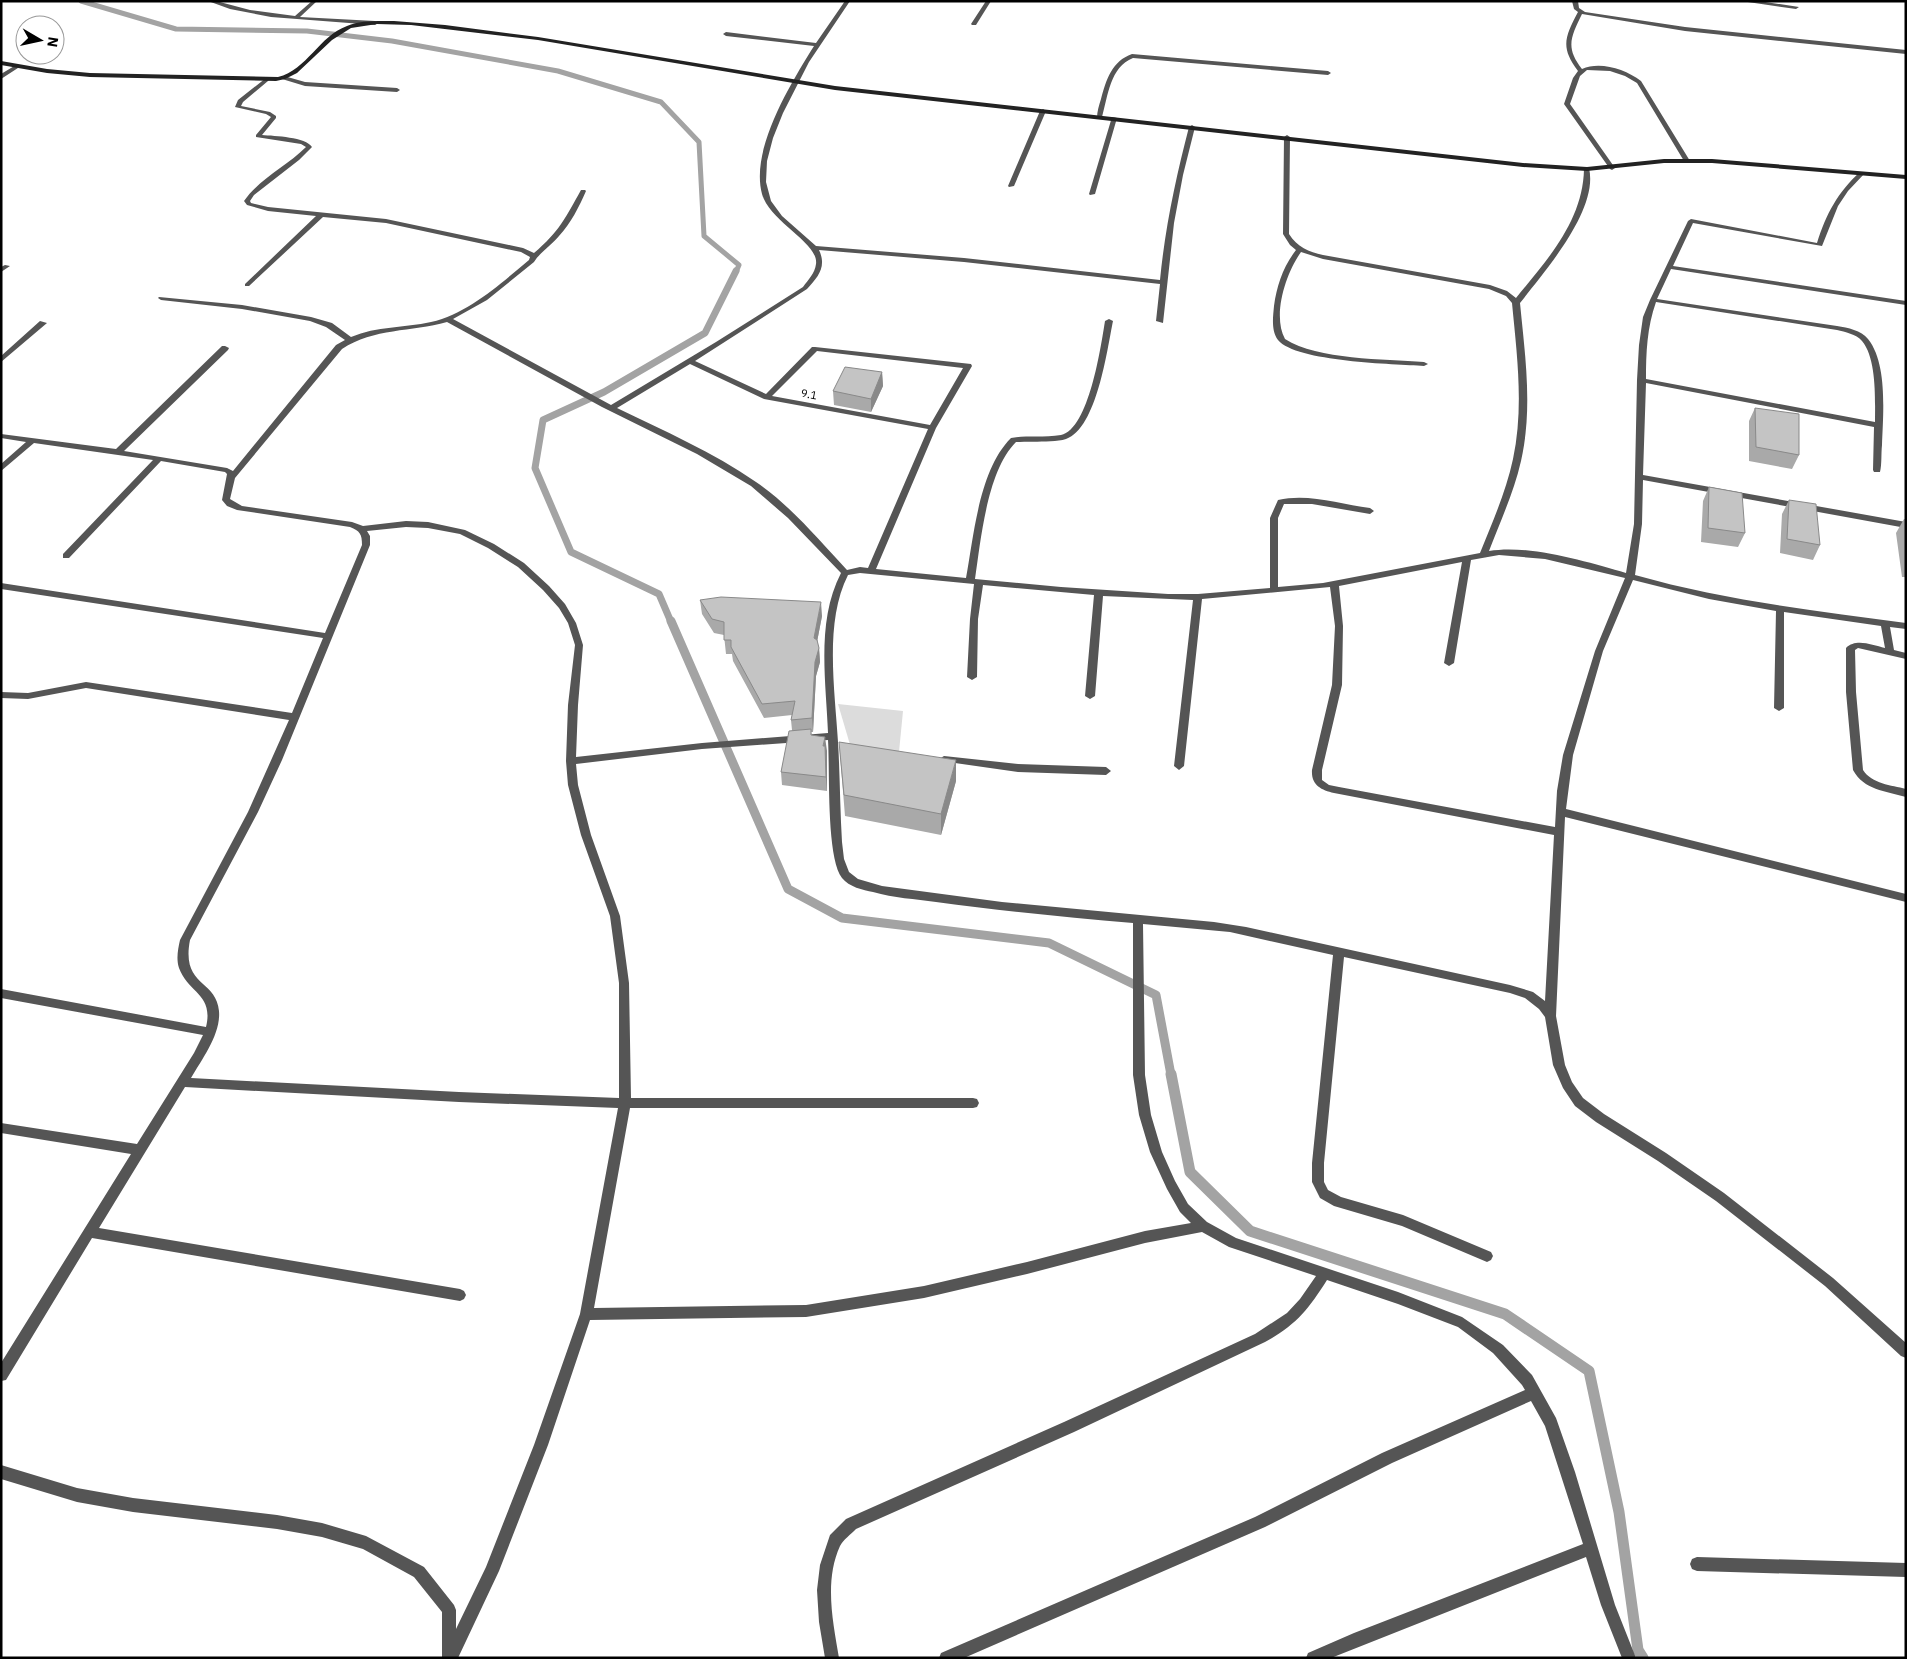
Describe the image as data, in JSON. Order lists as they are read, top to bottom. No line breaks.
{"streets":{"street":["9.1"]},"north":"right"}
